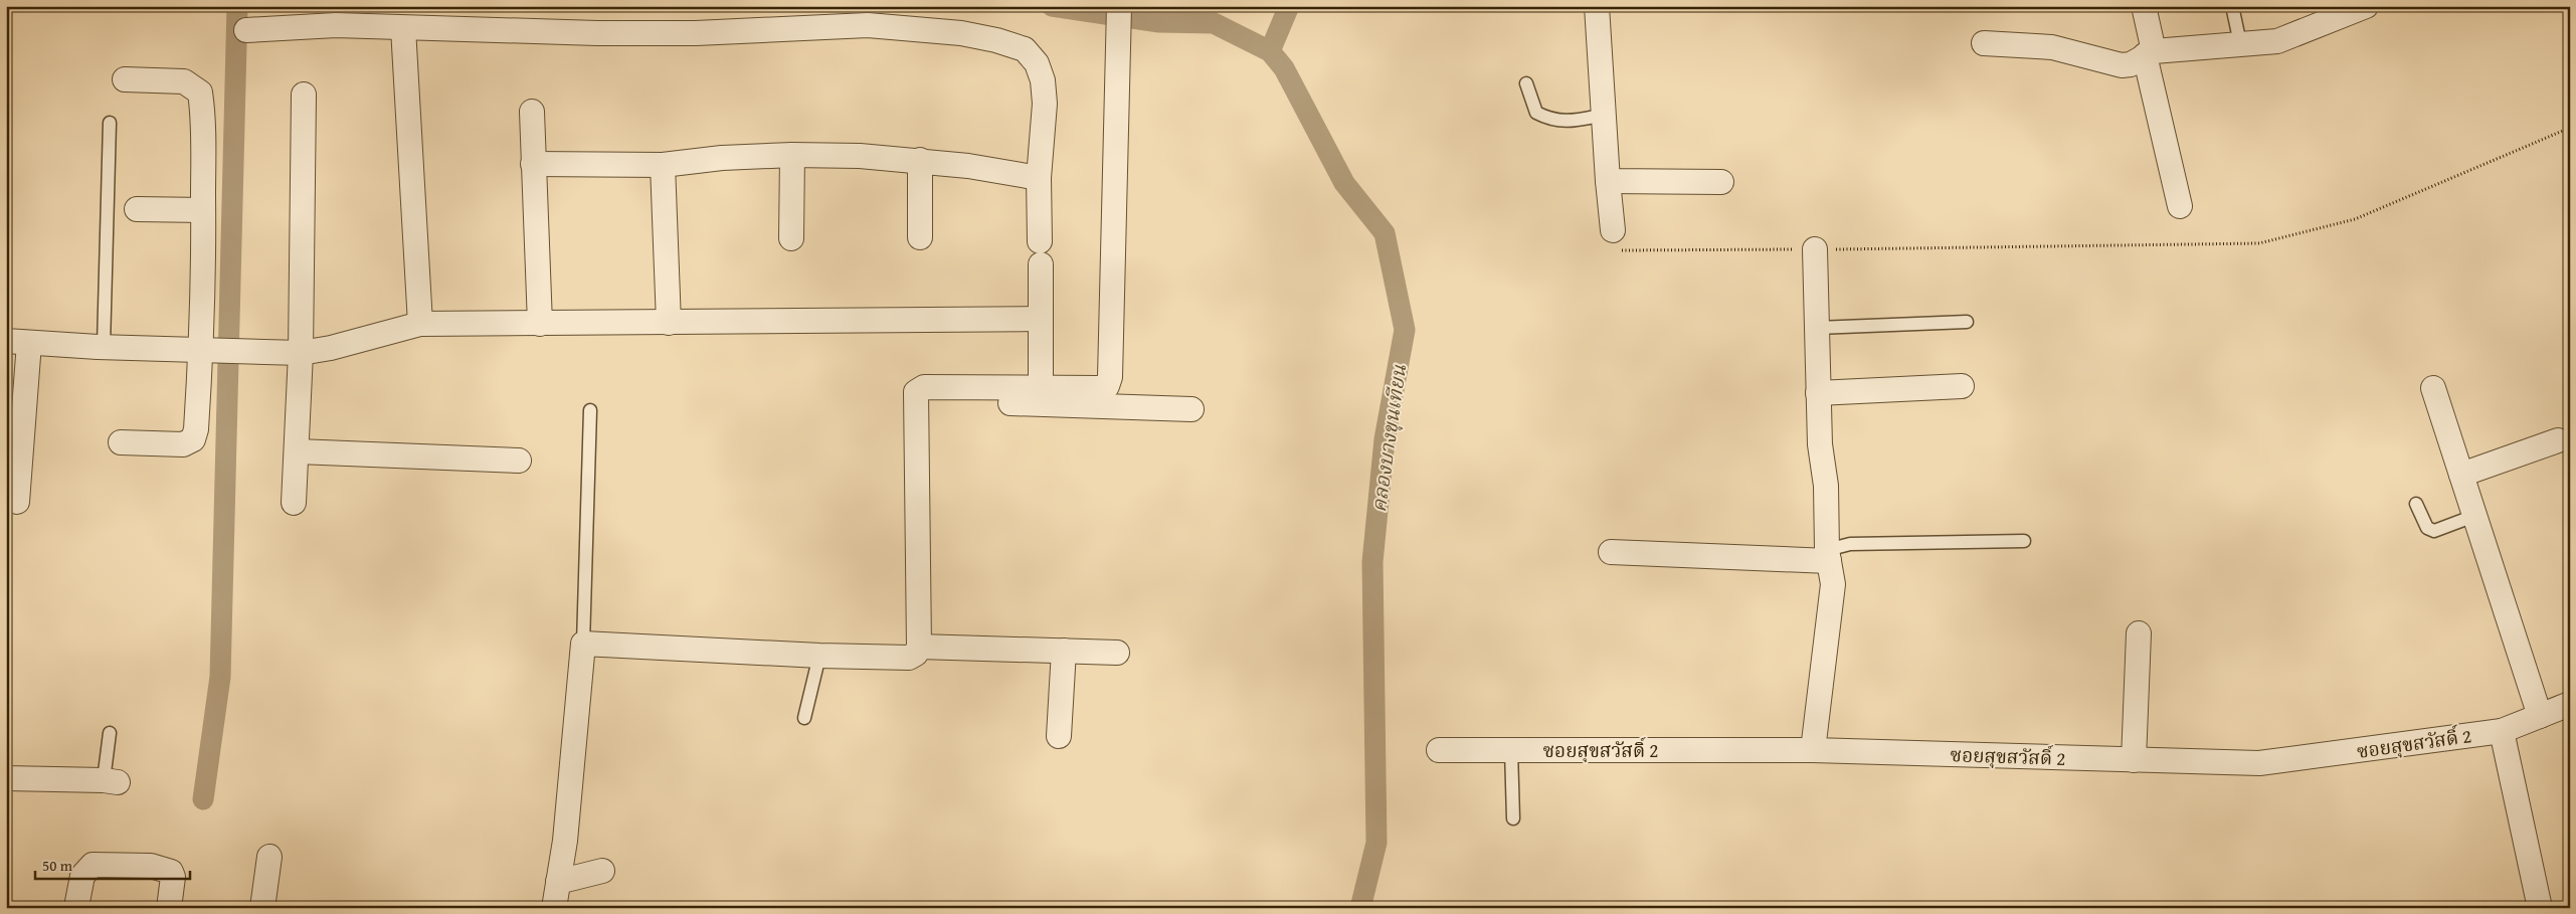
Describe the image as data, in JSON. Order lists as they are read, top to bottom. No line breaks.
{"streets":{"street":["ซอยสุขสวัสดิ์ 2"]},"water":["คลองบางขุนเทียน"],"scale_bar":"50 m"}
